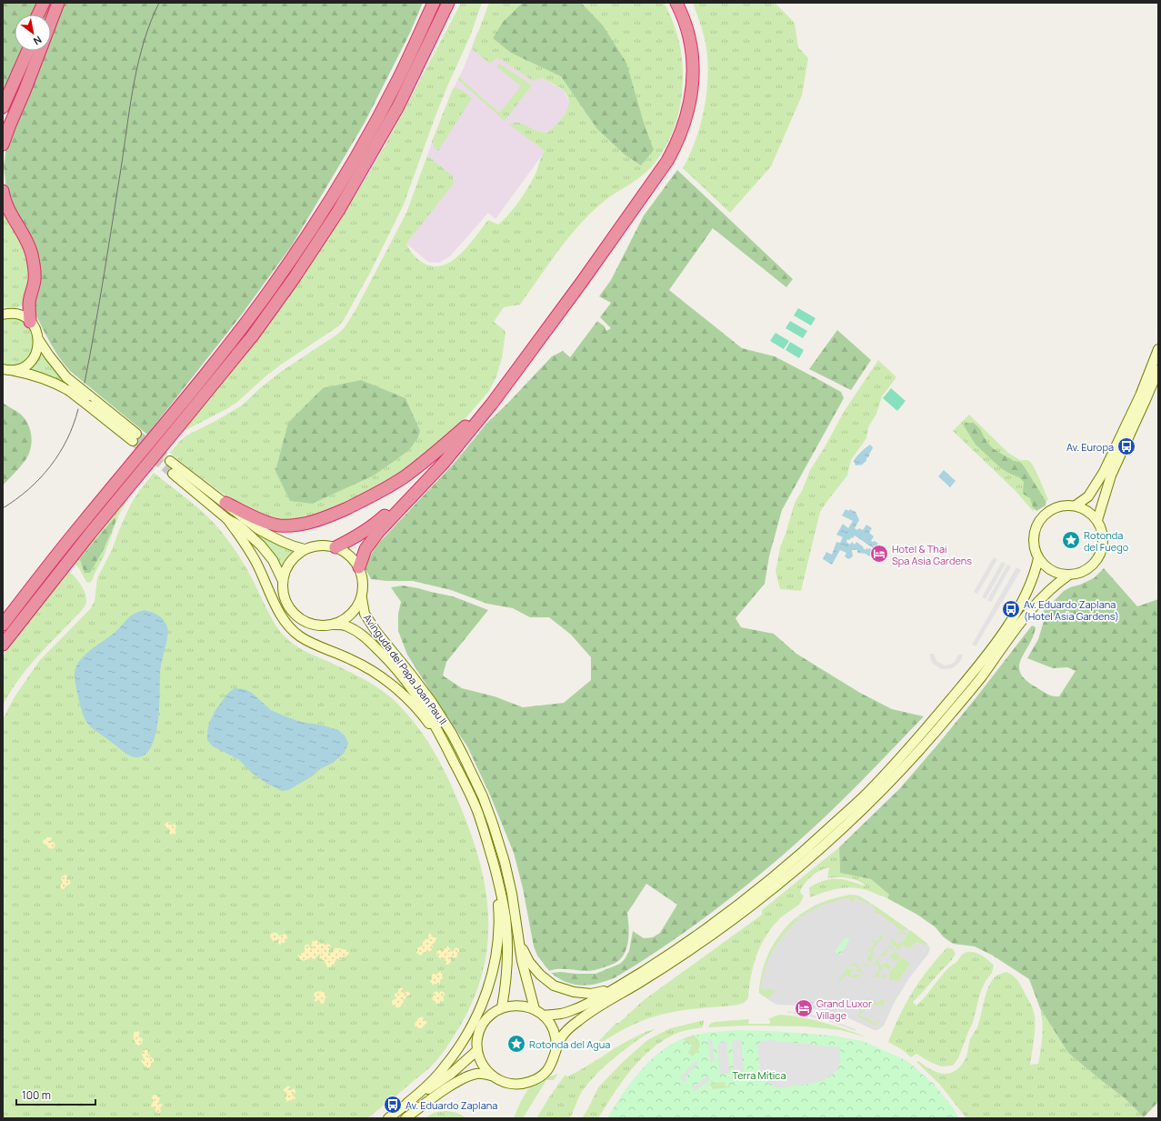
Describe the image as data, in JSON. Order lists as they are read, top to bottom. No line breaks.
{"streets":{"main road":["Avinguda del Papa Joan Pau II"]},"parks":["Terra Mítica"],"places":{"bus stop":["Av. Europa","Av. Eduardo Zaplana (Hotel Asia Gardens)","Av. Eduardo Zaplana"],"place":["Rotonda del Fuego","Rotonda del Agua"],"hotel":["Hotel & Thai Spa Asia Gardens","Grand Luxor Village"]},"scale_bar":"100 m","north":"bottom right"}
